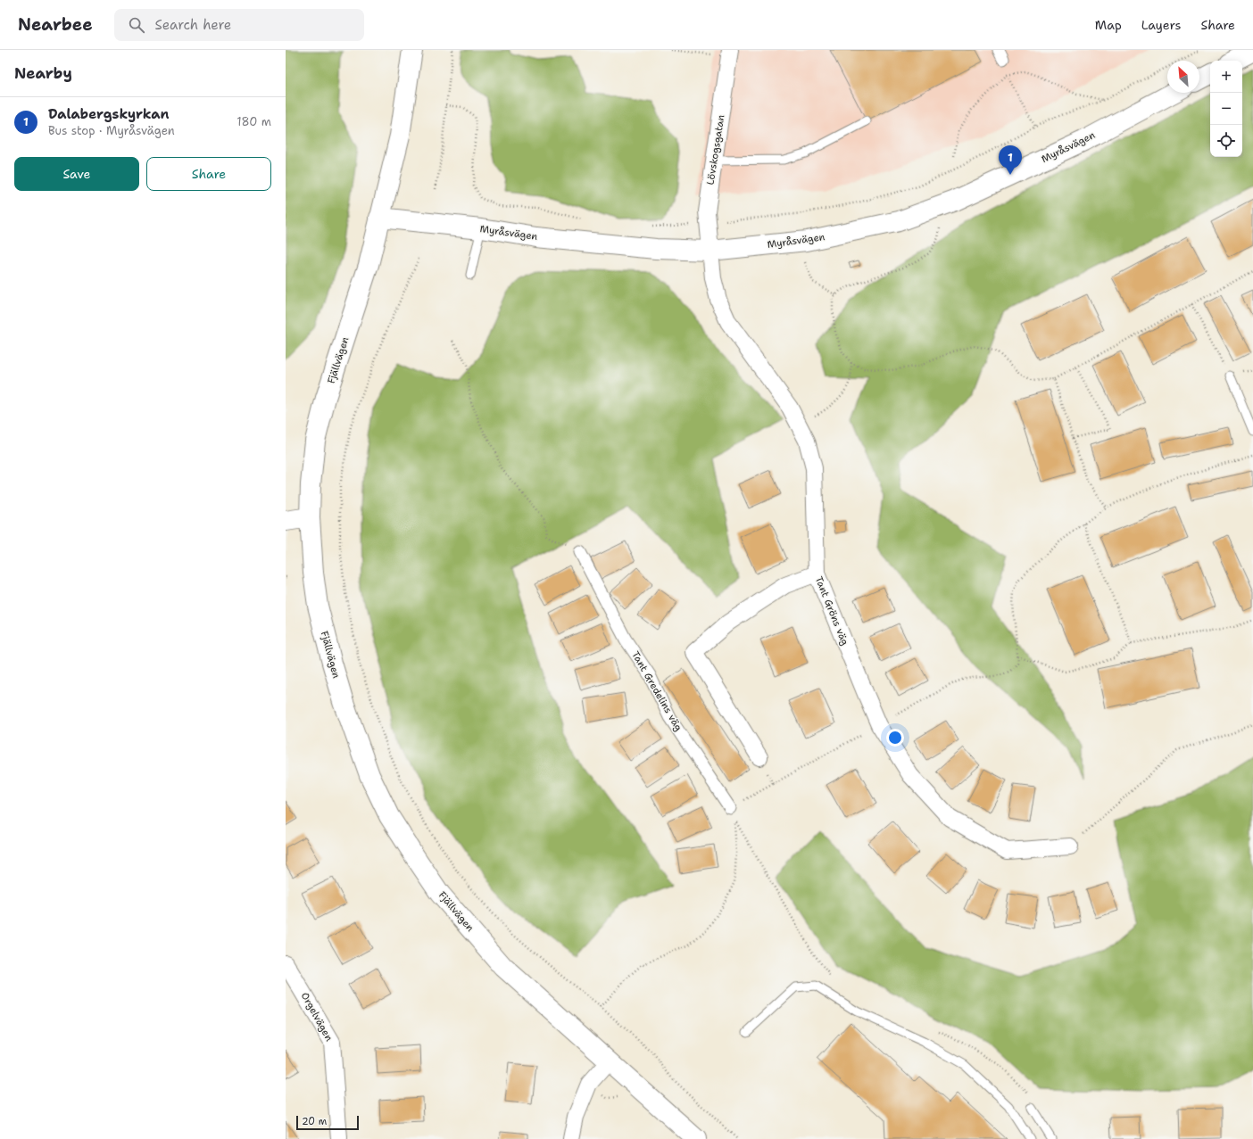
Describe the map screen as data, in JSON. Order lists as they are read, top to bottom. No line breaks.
{"streets":{"street":["Myråsvägen","Lövskogsgatan","Fjällvägen","Tant Gröns väg","Tant Gredelins väg","Orgelvägen"]},"crossings":[["Myråsvägen","Lövskogsgatan"],["Myråsvägen","Fjällvägen"],["Myråsvägen","Tant Gröns väg"],["Lövskogsgatan","Tant Gröns väg"]],"scale_bar":"20 m","north":"top left","page":{"header":"Nearbee","search":"Search here","nav":["Map","Layers","Share"],"heading":"Nearby","map_buttons":["+","−"],"list":[{"mark":"1","name":"Dalabergskyrkan","note":"Bus stop · Myråsvägen","value":"180 m"}],"pins":"1","buttons":["Save","Share"],"scale":"20 m"}}
